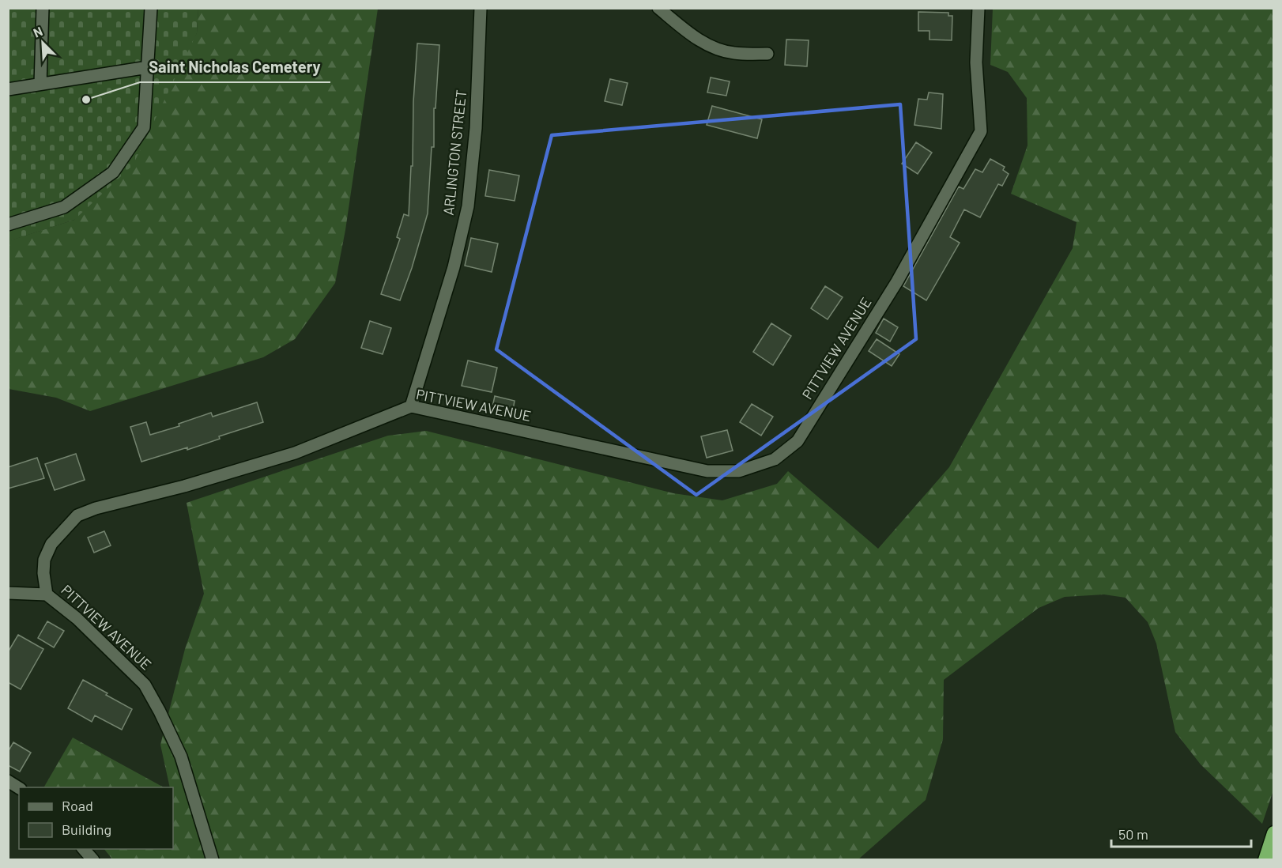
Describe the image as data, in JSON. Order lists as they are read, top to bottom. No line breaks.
{"streets":{"street":["ARLINGTON STREET","PITTVIEW AVENUE"]},"crossings":[["ARLINGTON STREET","PITTVIEW AVENUE"]],"places":["Saint Nicholas Cemetery"],"legend":["Road","Building"],"scale_bar":"50 m","north":"top left"}
